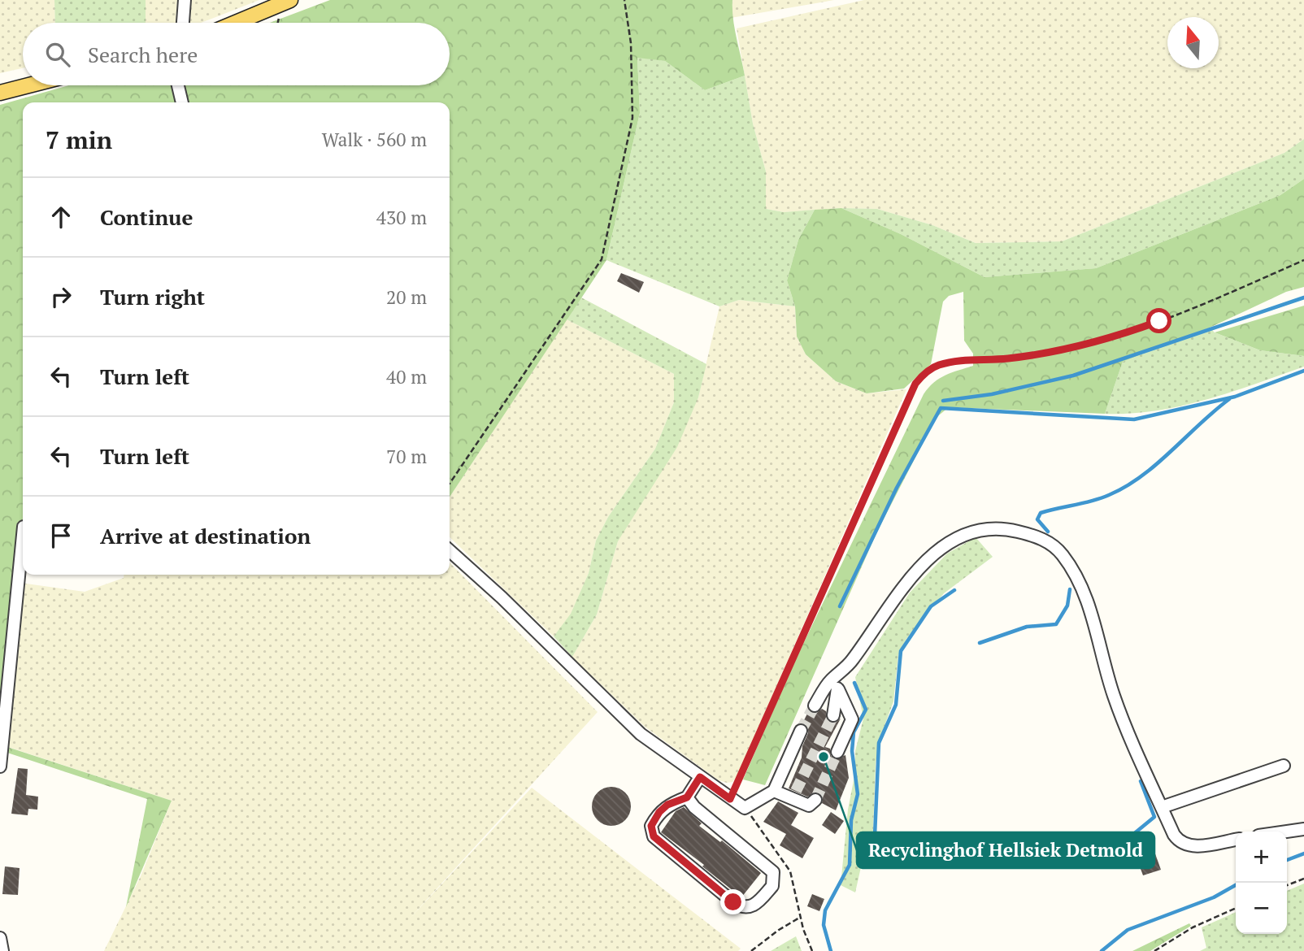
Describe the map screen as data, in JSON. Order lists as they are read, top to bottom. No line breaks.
{"places":["Recyclinghof Hellsiek Detmold"],"north":"top","page":{"search":"Search here","heading":["7 min","Walk · 560 m"],"list":[["Continue","430 m"],["Turn right","20 m"],["Turn left","40 m"],["Turn left","70 m"],"Arrive at destination"],"map_buttons":["+","−"]}}
